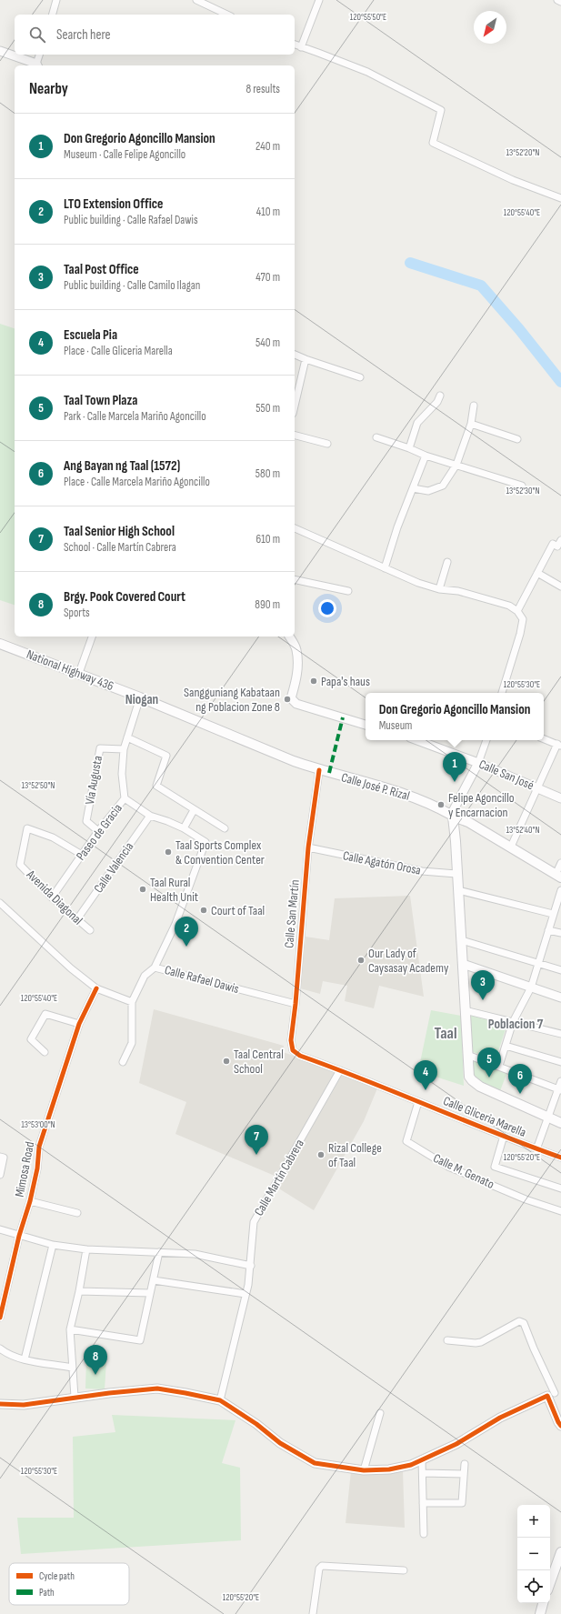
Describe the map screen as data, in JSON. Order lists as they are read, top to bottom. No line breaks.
{"streets":{"main road":["National Highway 436","Calle José P. Rizal"],"street":["Calle San José","Vía Augusta","Paseo de Gracia","Calle Agatón Orosa","Calle Valencia","Avenida Diagonal","Calle San Martín","Calle Rafael Dawis","Calle Gliceria Marella","Mimosa Road","Calle M. Genato","Calle Martín Cabrera"]},"crossings":[["National Highway 436","Calle José P. Rizal"],["National Highway 436","Paseo de Gracia"],["Vía Augusta","Paseo de Gracia"],["Calle José P. Rizal","Calle San Martín"],["Paseo de Gracia","Avenida Diagonal"],["Paseo de Gracia","Calle Rafael Dawis"],["Calle Agatón Orosa","Calle San Martín"],["Calle Valencia","Avenida Diagonal"],["Calle Valencia","Calle Rafael Dawis"],["Calle San Martín","Calle Rafael Dawis"],["Calle San Martín","Calle Gliceria Marella"],["Calle Gliceria Marella","Calle M. Genato"],["Calle Gliceria Marella","Calle Martín Cabrera"]],"districts":["Niogan","Poblacion 7","Taal"],"places":["Papa's haus","Sangguniang Kabataan ng Poblacion Zone 8","Felipe Agoncillo y Encarnacion","Taal Sports Complex & Convention Center","Taal Rural Health Unit","Court of Taal","Our Lady of Caysasay Academy","Taal Central School","Rizal College of Taal"],"legend":["Cycle path","Path"],"north":"bottom left","page":{"search":"Search here","heading":["Nearby","8 results"],"list":[{"mark":"1","name":"Don Gregorio Agoncillo Mansion","note":"Museum · Calle Felipe Agoncillo","value":"240 m"},{"mark":"2","name":"LTO Extension Office","note":"Public building · Calle Rafael Dawis","value":"410 m"},{"mark":"3","name":"Taal Post Office","note":"Public building · Calle Camilo Ilagan","value":"470 m"},{"mark":"4","name":"Escuela Pia","note":"Place · Calle Gliceria Marella","value":"540 m"},{"mark":"5","name":"Taal Town Plaza","note":"Park · Calle Marcela Mariño Agoncillo","value":"550 m"},{"mark":"6","name":"Ang Bayan ng Taal (1572)","note":"Place · Calle Marcela Mariño Agoncillo","value":"580 m"},{"mark":"7","name":"Taal Senior High School","note":"School · Calle Martín Cabrera","value":"610 m"},{"mark":"8","name":"Brgy. Pook Covered Court","note":"Sports","value":"890 m"}],"popup":["Don Gregorio Agoncillo Mansion","Museum"],"pins":["1","2","3","5","4","6","7","8"],"map_buttons":["+","−"]},"coordinates":["120°55'50\"E","13°52'20\"N","120°55'40\"E","13°52'30\"N","120°55'30\"E","13°52'50\"N","13°52'40\"N","13°53'00\"N","120°55'20\"E"]}
